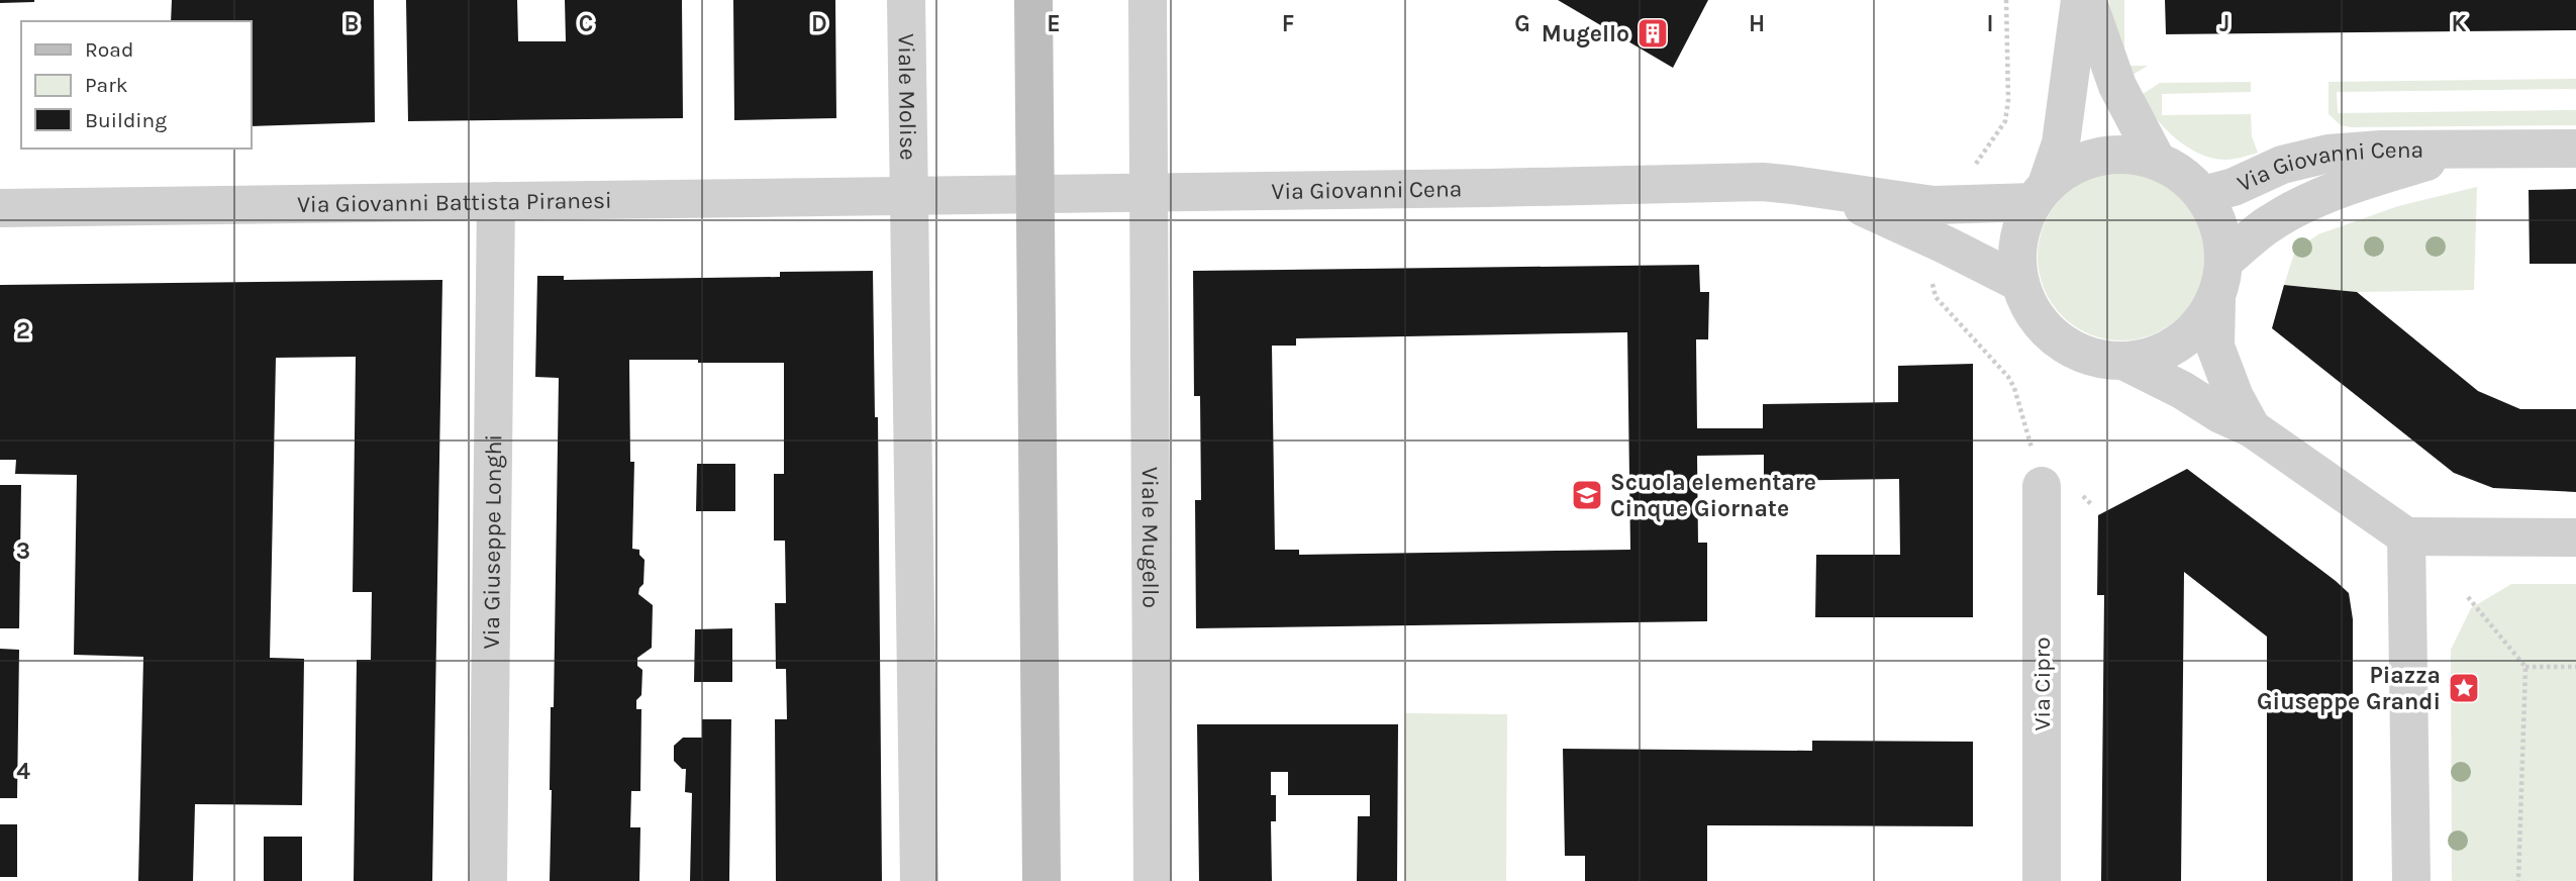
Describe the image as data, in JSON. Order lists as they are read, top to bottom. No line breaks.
{"streets":{"street":["Viale Molise","Via Giovanni Cena","Via Giovanni Battista Piranesi","Viale Mugello","Via Giuseppe Longhi","Via Cipro"]},"crossings":[["Viale Molise","Via Giovanni Cena"],["Viale Molise","Via Giovanni Battista Piranesi"],["Via Giovanni Cena","Via Giovanni Battista Piranesi"],["Via Giovanni Cena","Viale Mugello"],["Via Giovanni Battista Piranesi","Via Giuseppe Longhi"]],"places":{"building":["Mugello"],"school or university":["Scuola elementare Cinque Giornate"],"place":["Piazza Giuseppe Grandi"]},"legend":["Road","Park","Building"],"grid":{"columns":["B","C","D","E","F","G","H","I","J","K"],"rows":["2","3","4"]}}
